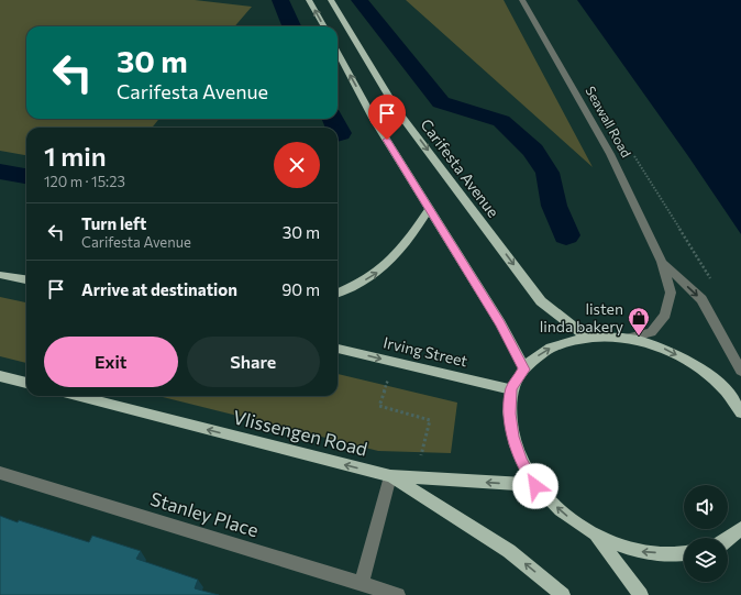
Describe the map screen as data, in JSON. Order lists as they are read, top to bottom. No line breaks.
{"streets":{"main road":["Carifesta Avenue","Irving Street","Vlissengen Road"],"street":["Seawall Road","Stanley Place"]},"places":{"shop":["listen linda bakery"]},"page":{"turn":["30 m","Carifesta Avenue"],"heading":["1 min","120 m · 15:23"],"list":[{"name":"Turn left","note":"Carifesta Avenue","value":"30 m"},{"name":"Arrive at destination","value":"90 m"}],"buttons":["Exit","Share"]}}
